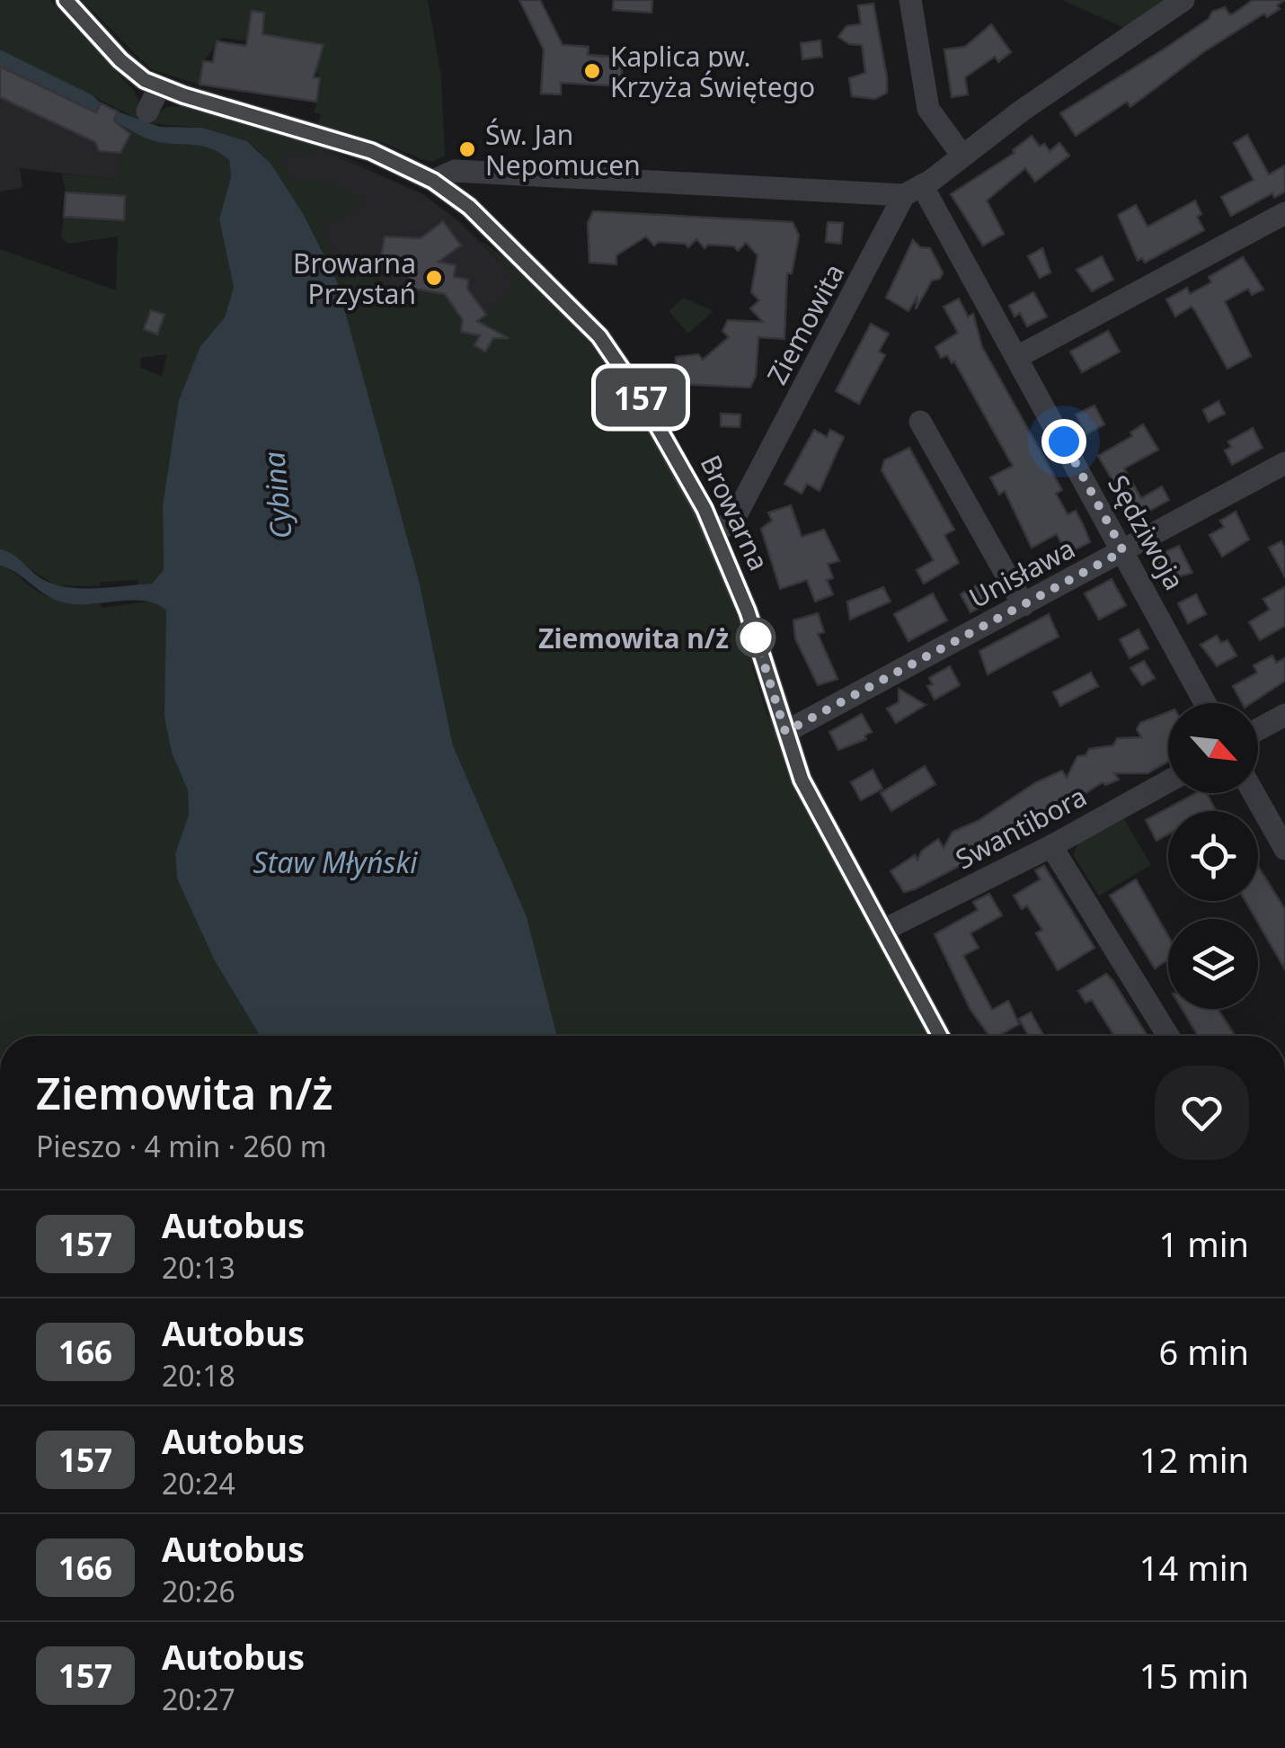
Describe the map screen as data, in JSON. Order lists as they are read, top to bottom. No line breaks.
{"streets":{"street":["Ziemowita","Browarna","Sędziwoja","Unisława","Swantibora"]},"crossings":[["Ziemowita","Browarna"],["Ziemowita","Sędziwoja"],["Browarna","Unisława"],["Browarna","Swantibora"],["Sędziwoja","Unisława"]],"water":["Cybina","Staw Młyński"],"places":["Kaplica pw. Krzyża Świętego","Św. Jan Nepomucen","Browarna Przystań","Ziemowita n/ż"],"lines":["bus line 157"],"north":"bottom right","page":{"on_map":"157","heading":["Ziemowita n/ż","Pieszo · 4 min · 260 m"],"list":[{"mark":"157","name":"Autobus","note":"20:13","value":"1 min"},{"mark":"166","name":"Autobus","note":"20:18","value":"6 min"},{"mark":"157","name":"Autobus","note":"20:24","value":"12 min"},{"mark":"166","name":"Autobus","note":"20:26","value":"14 min"},{"mark":"157","name":"Autobus","note":"20:27","value":"15 min"}]}}
